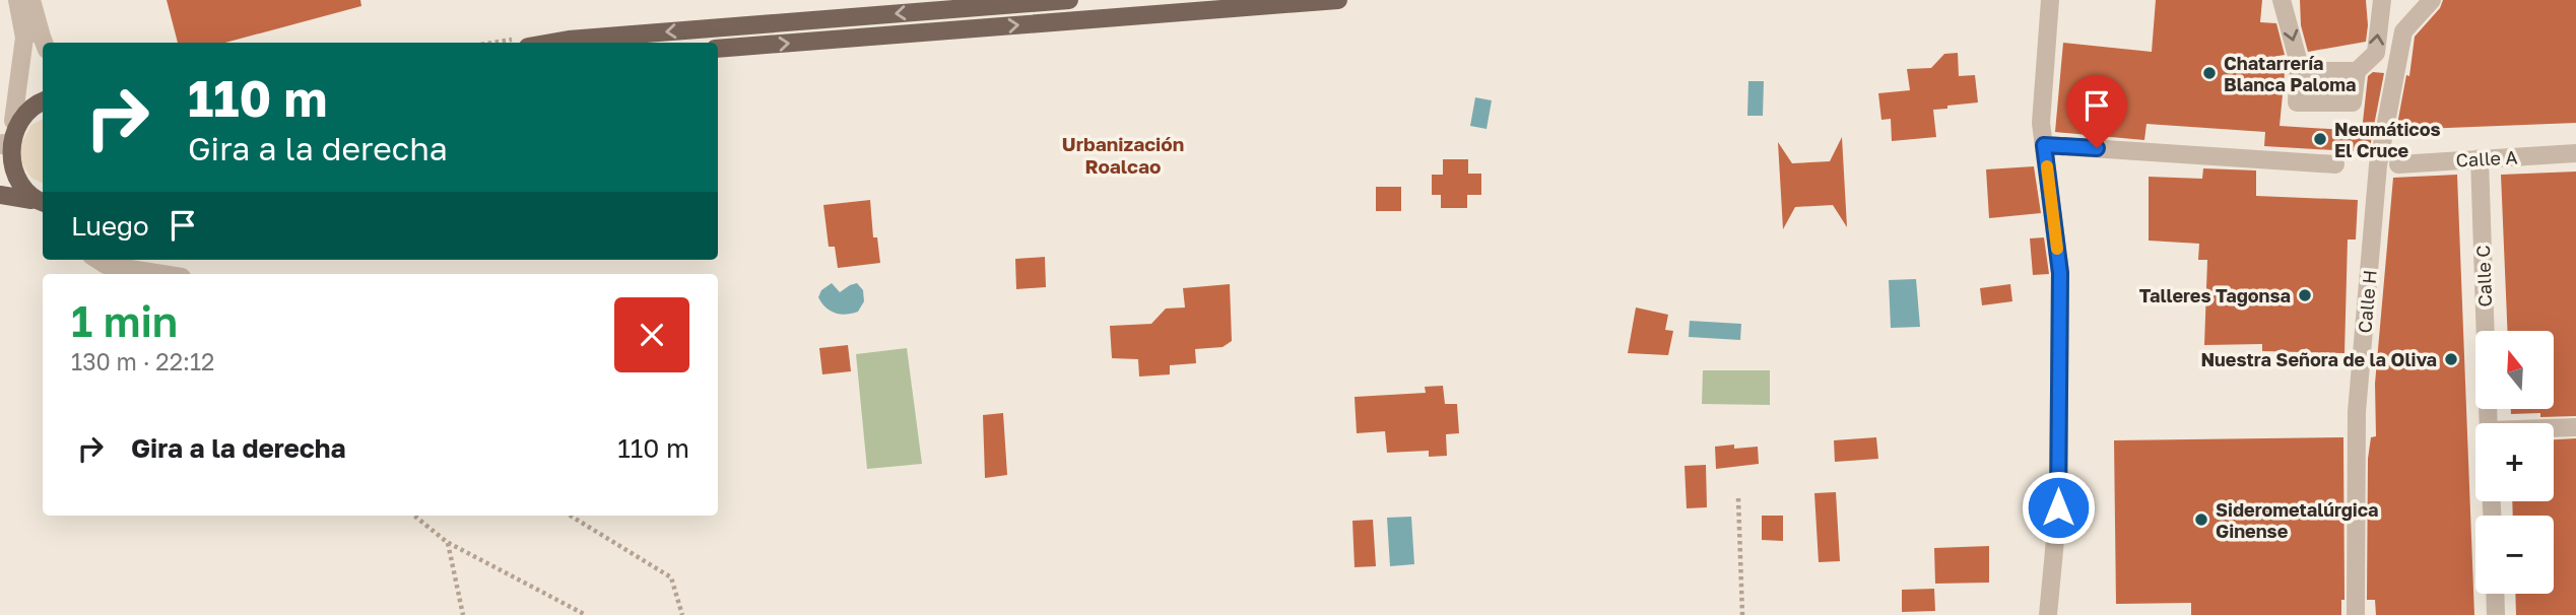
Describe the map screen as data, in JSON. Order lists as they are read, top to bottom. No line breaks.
{"streets":{"street":["Calle A","Calle C","Calle H"]},"crossings":[["Calle A","Calle C"]],"districts":["Urbanización Roalcao"],"places":["Chatarrería Blanca Paloma","Neumáticos El Cruce","Talleres Tagonsa","Nuestra Señora de la Oliva","Siderometalúrgica Ginense"],"north":"top","page":{"turn":["110 m","Gira a la derecha"],"then":"Luego","heading":["1 min","130 m · 22:12"],"map_buttons":["+","−"],"list":[{"name":"Gira a la derecha","value":"110 m"}]}}
